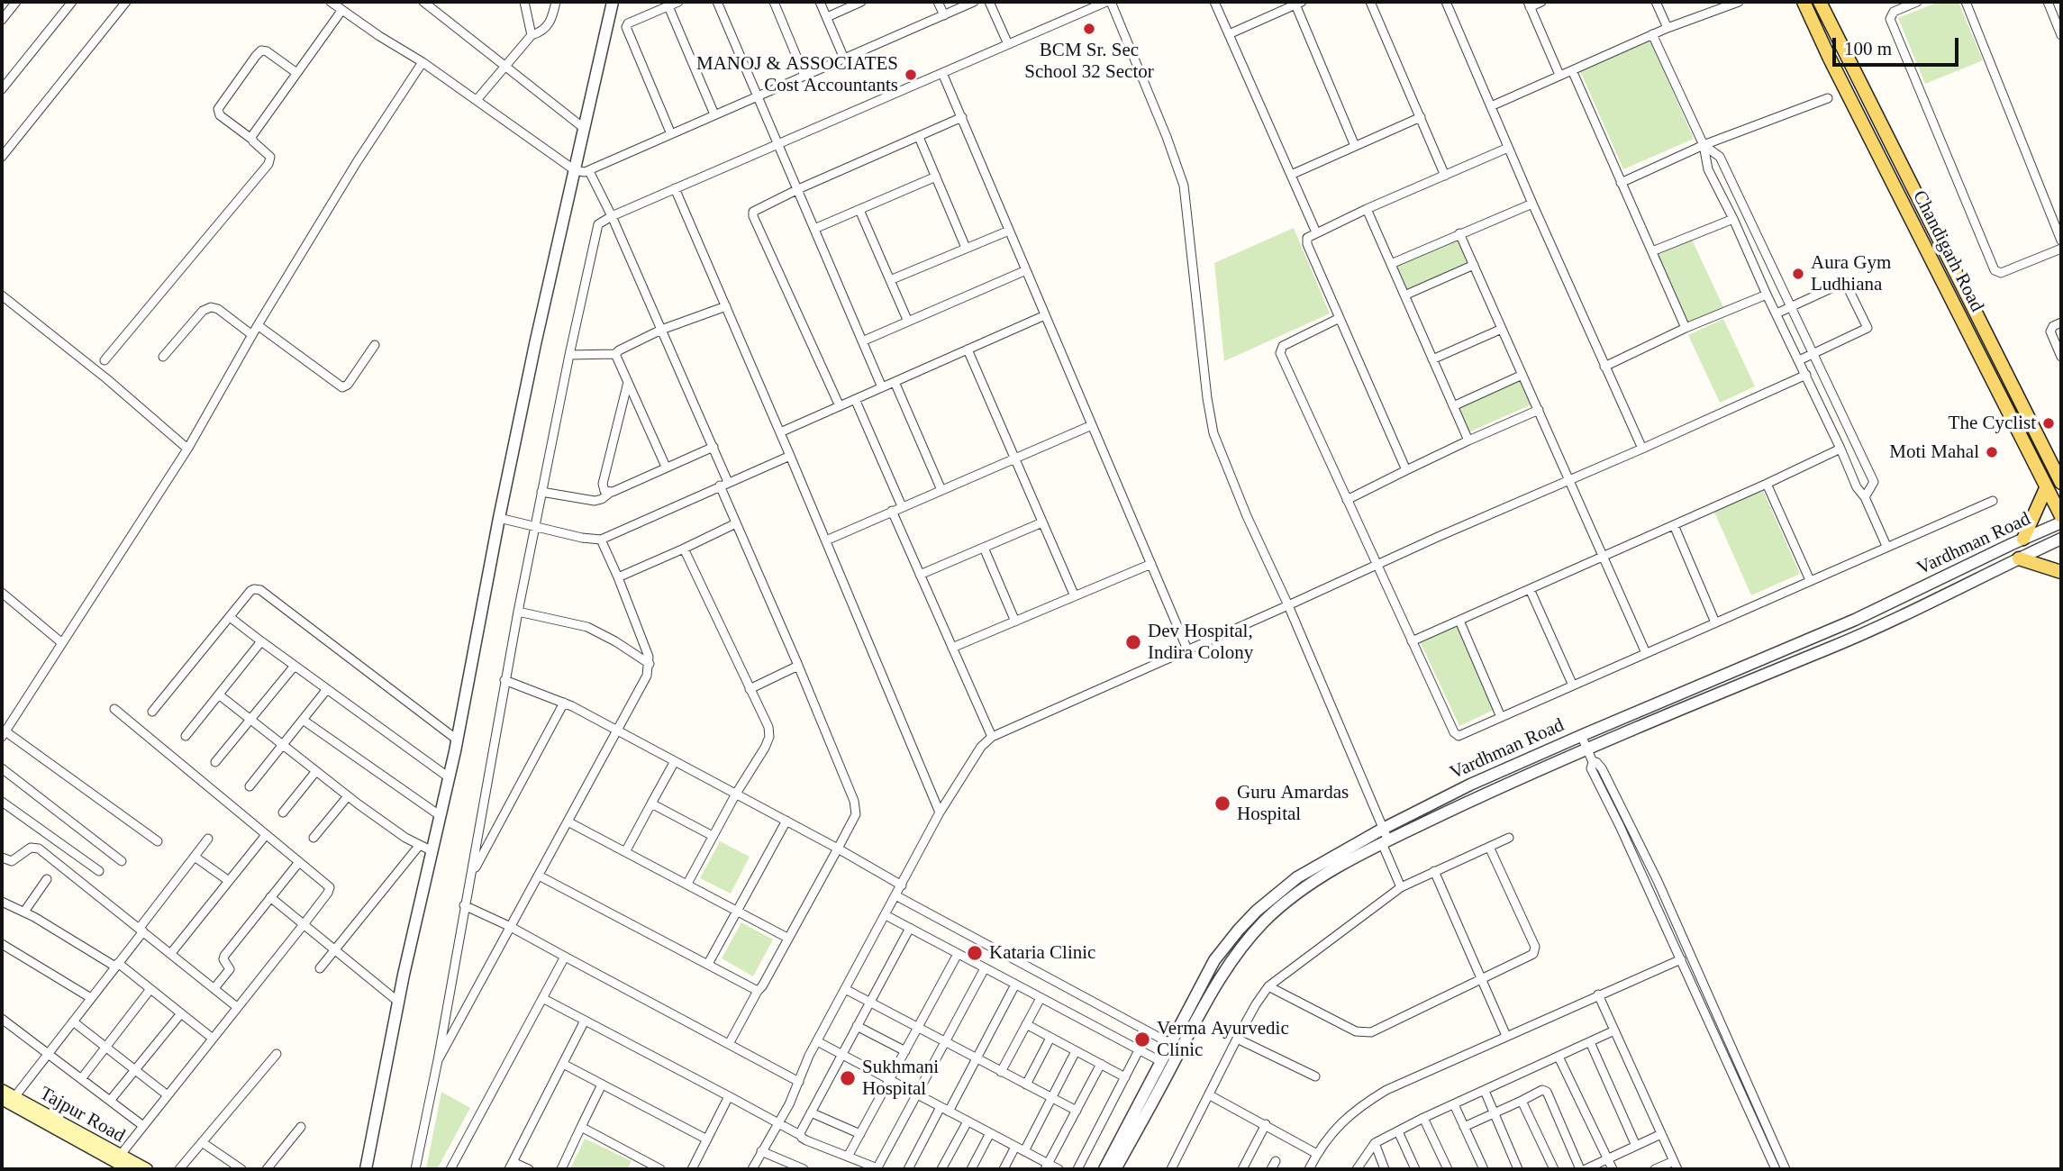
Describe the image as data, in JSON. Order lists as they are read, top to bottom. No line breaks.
{"streets":{"main road":["Chandigarh Road","Tajpur Road"],"street":["Vardhman Road"]},"places":["BCM Sr. Sec School 32 Sector","MANOJ & ASSOCIATES Cost Accountants","Aura Gym Ludhiana","The Cyclist","Moti Mahal","Dev Hospital, Indira Colony","Guru Amardas Hospital","Kataria Clinic","Verma Ayurvedic Clinic","Sukhmani Hospital"],"scale_bar":"100 m"}
